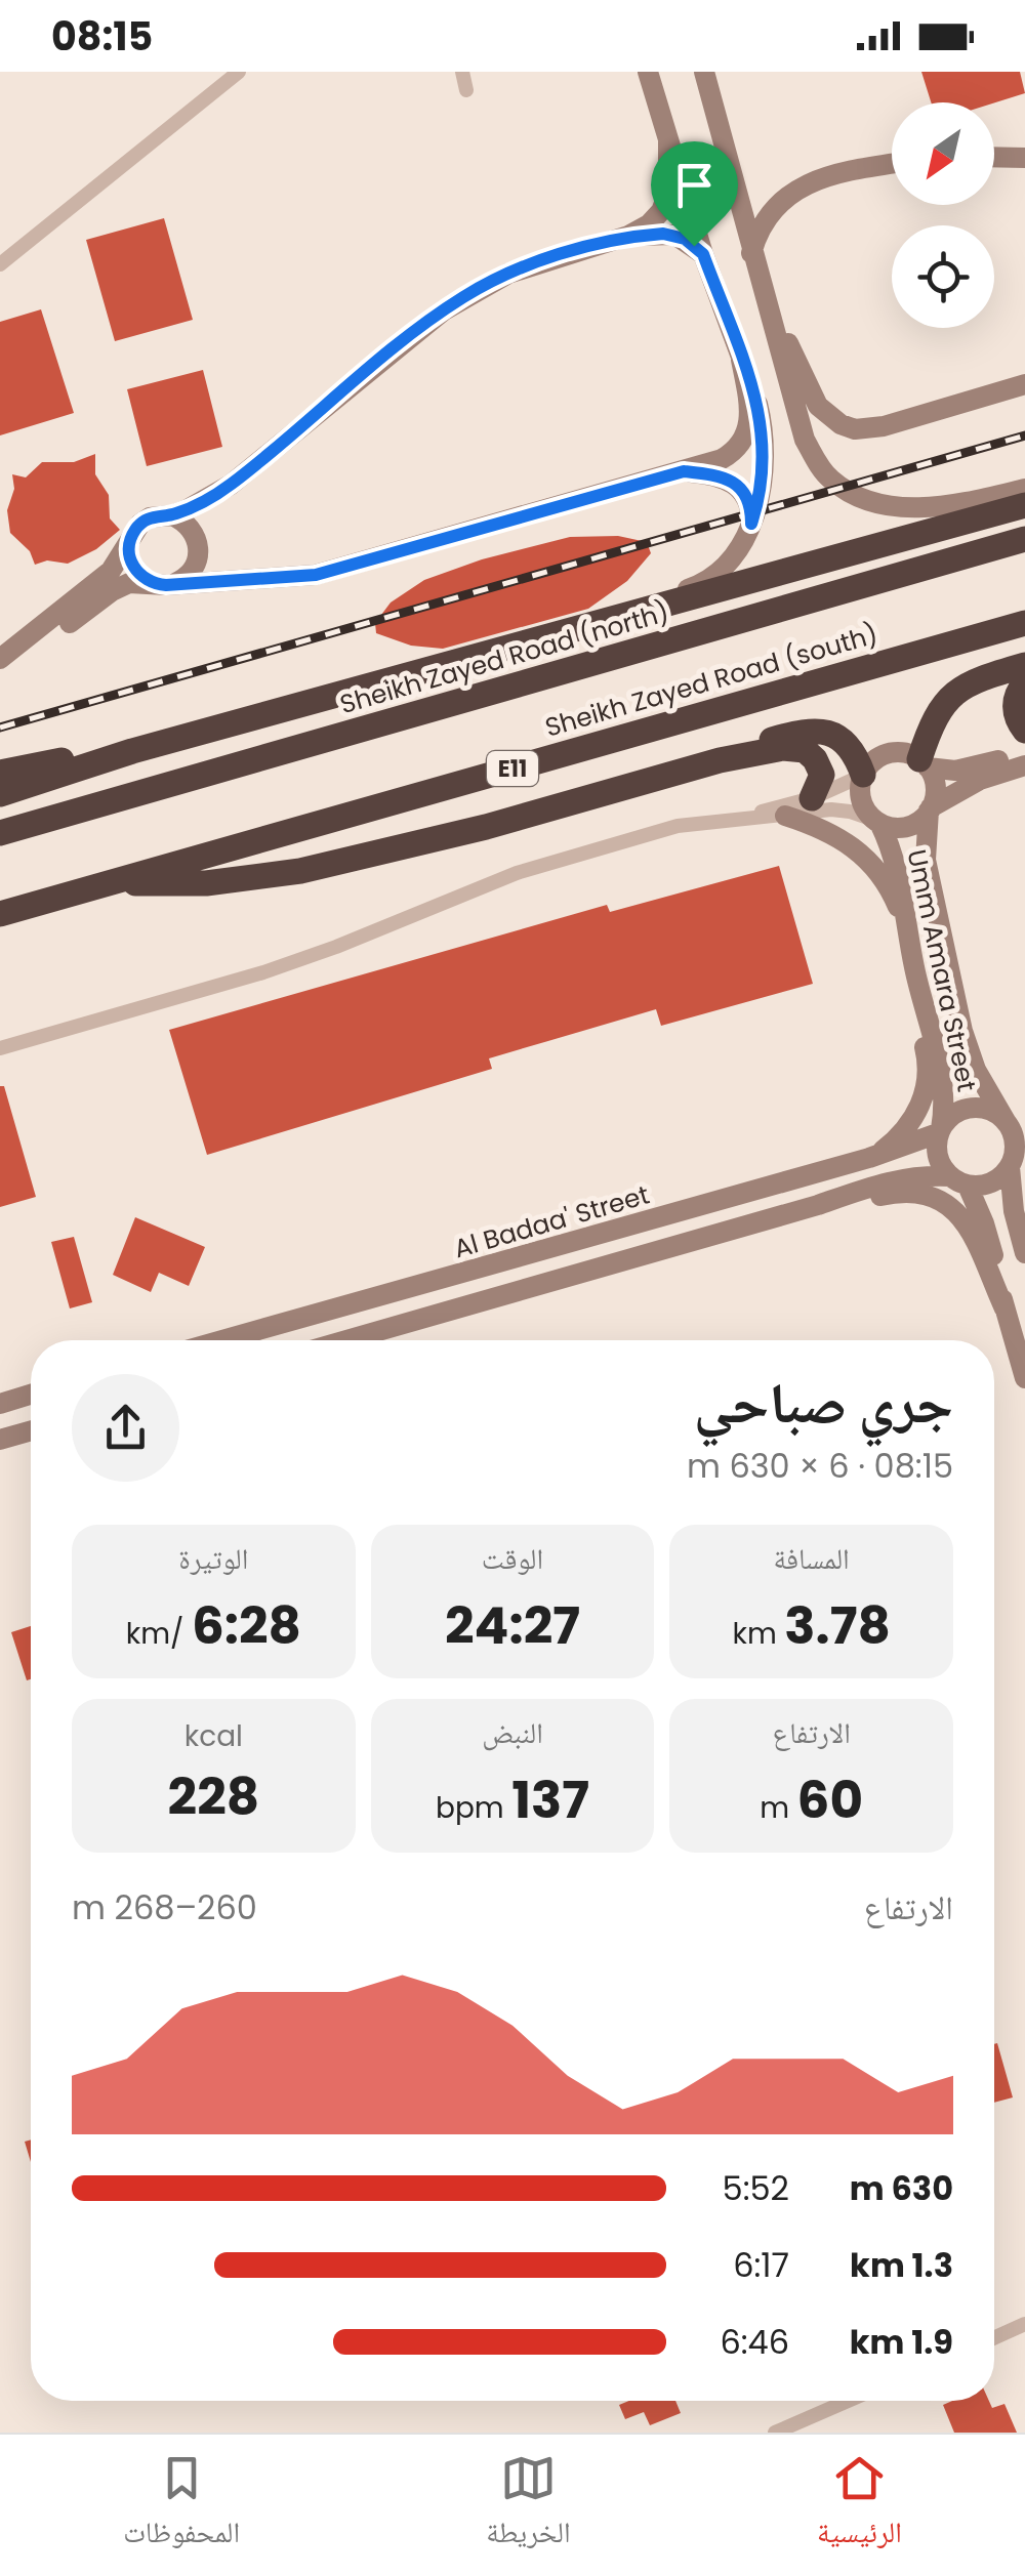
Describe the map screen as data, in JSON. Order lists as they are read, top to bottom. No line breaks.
{"streets":{"highway":["Sheikh Zayed Road (north)","Sheikh Zayed Road (south)","E11"],"street":["Umm Amara Street","Al Badaa' Street"]},"crossings":[["Umm Amara Street","Al Badaa' Street"]],"north":"bottom left","page":{"status":"08:15","heading":["جري صباحي","08:15 · 6 × 630 m"],"stats":[["المسافة","3.78 km"],["الوقت","24:27"],["الوتيرة","6:28 /km"],["الارتفاع","60 m"],["النبض","137 bpm"],["kcal","228"]],"chart":["الارتفاع","260–268 m"],"list":[{"name":"630 m","note":"5:52"},{"name":"1.3 km","note":"6:17"},{"name":"1.9 km","note":"6:46"}],"tabs":["الرئيسية","الخريطة","المحفوظات"]}}
